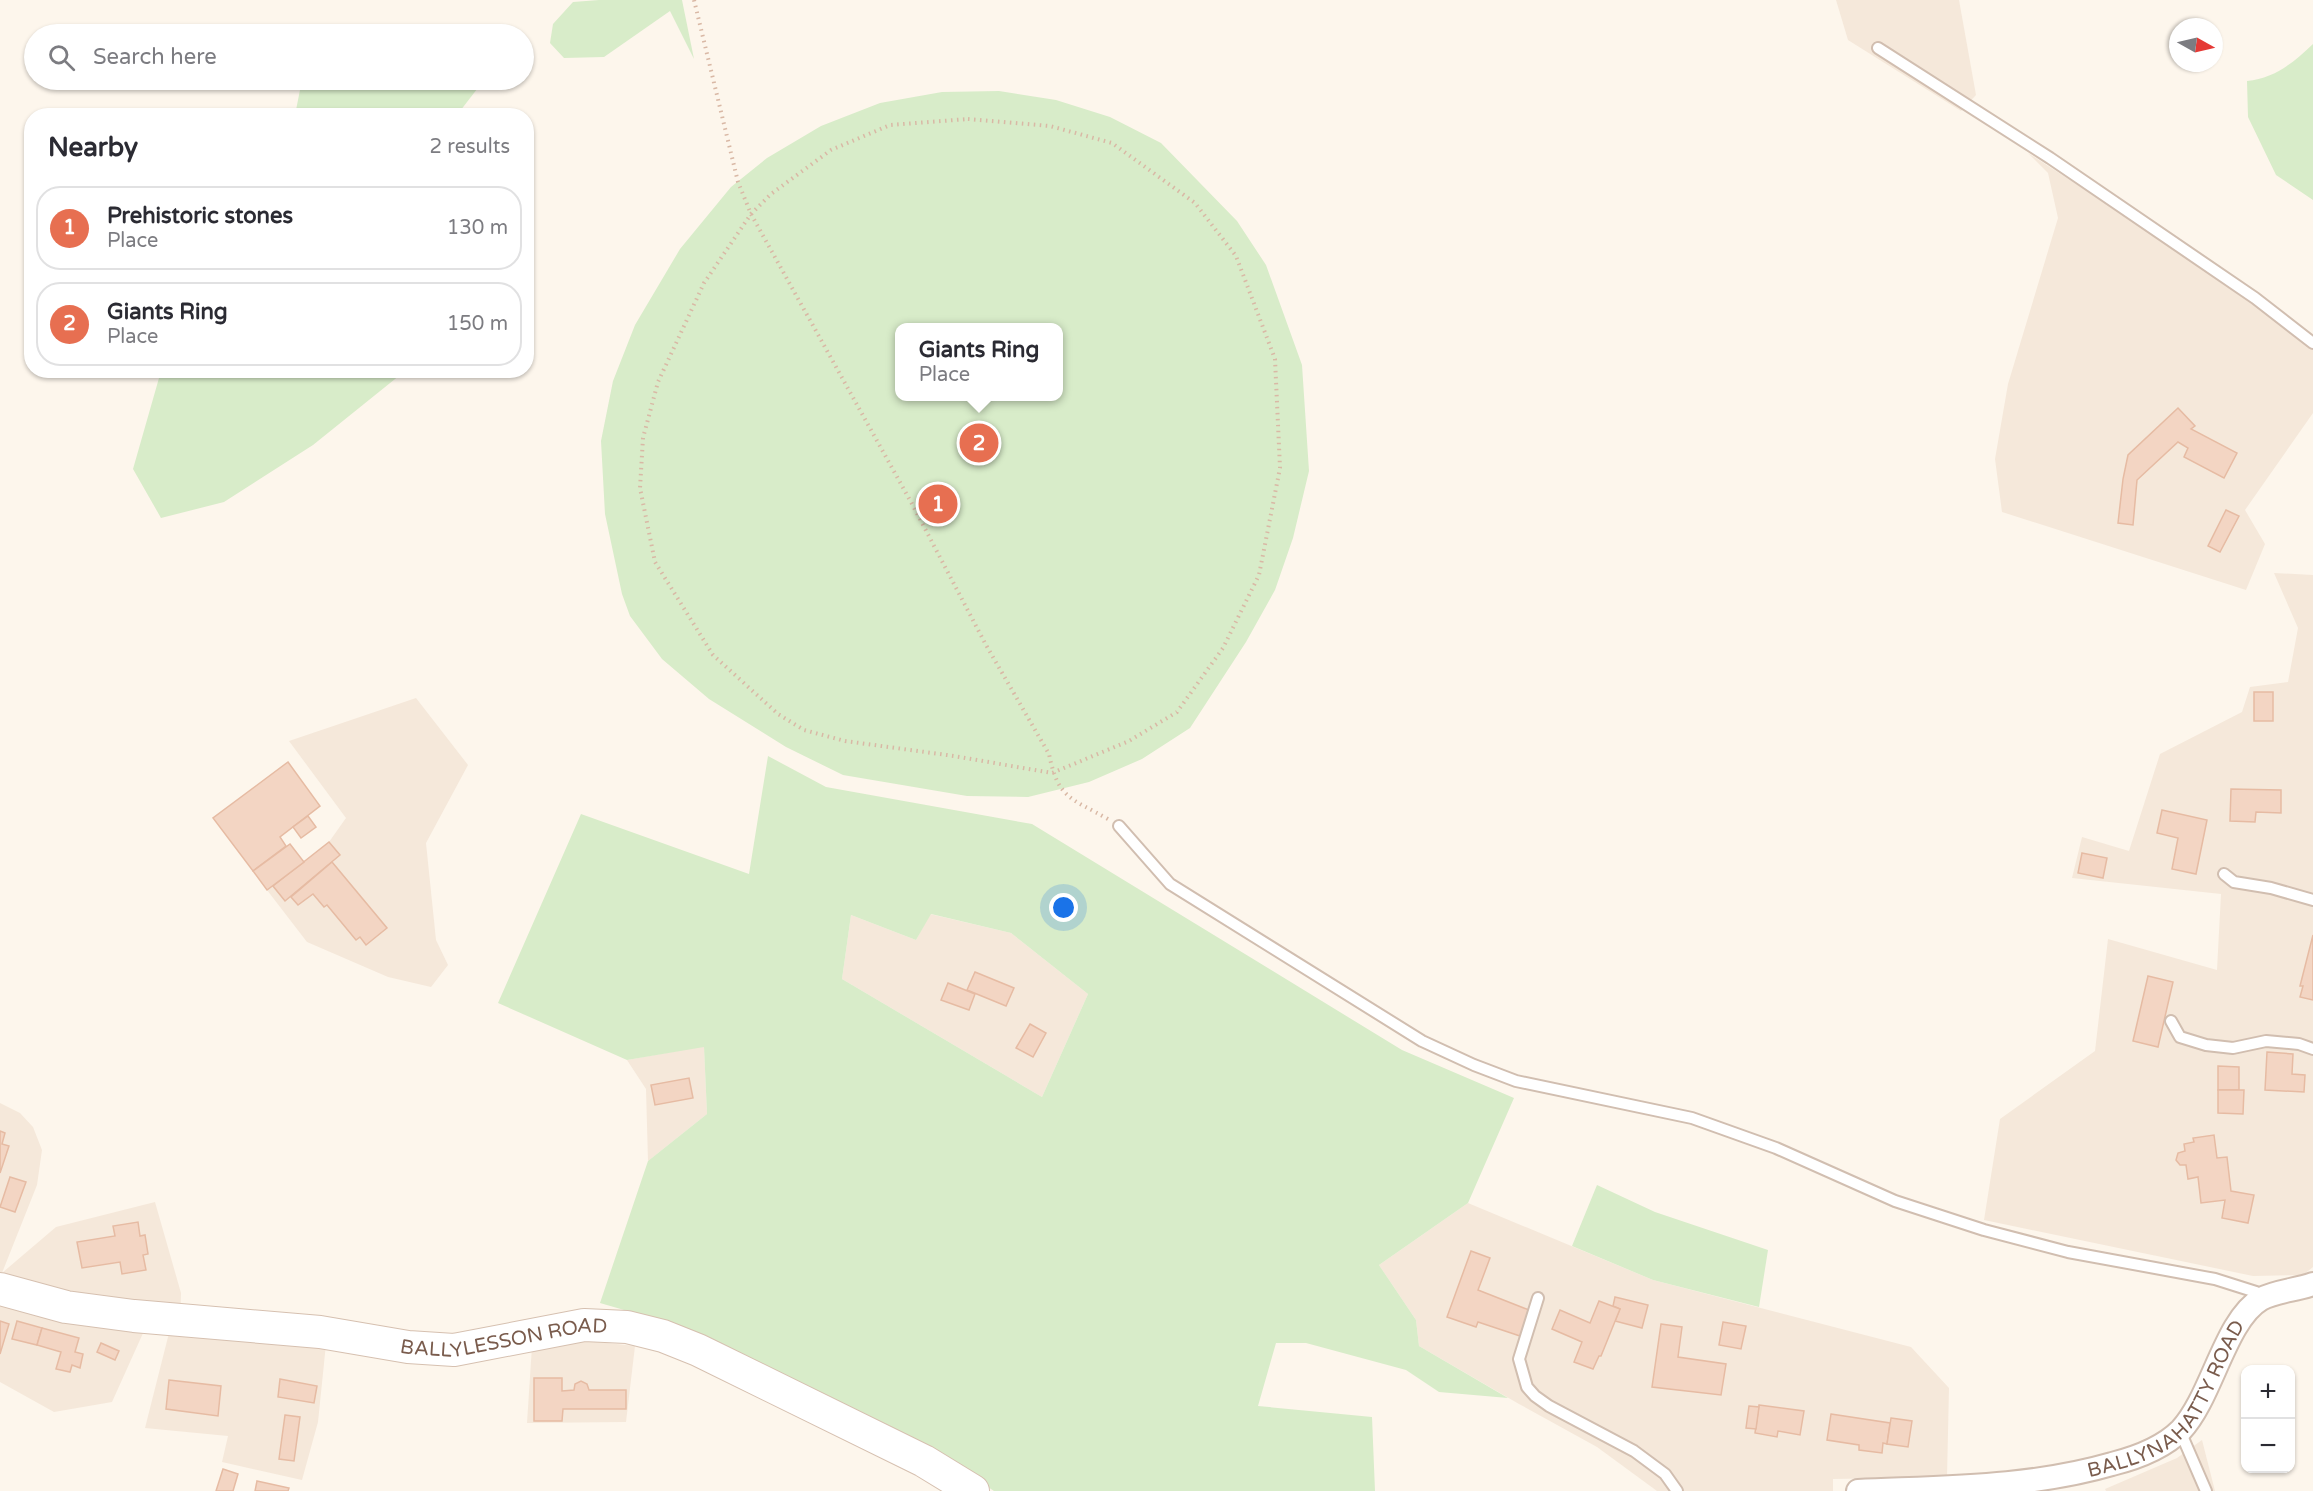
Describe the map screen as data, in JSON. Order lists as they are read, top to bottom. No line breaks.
{"streets":{"main road":["BALLYLESSON ROAD"],"street":["BALLYNAHATTY ROAD"]},"north":"right","page":{"search":"Search here","heading":["Nearby","2 results"],"list":[{"mark":"1","name":"Prehistoric stones","note":"Place","value":"130 m"},{"mark":"2","name":"Giants Ring","note":"Place","value":"150 m"}],"popup":["Giants Ring","Place"],"pins":["2","1"],"map_buttons":["+","−"]}}
